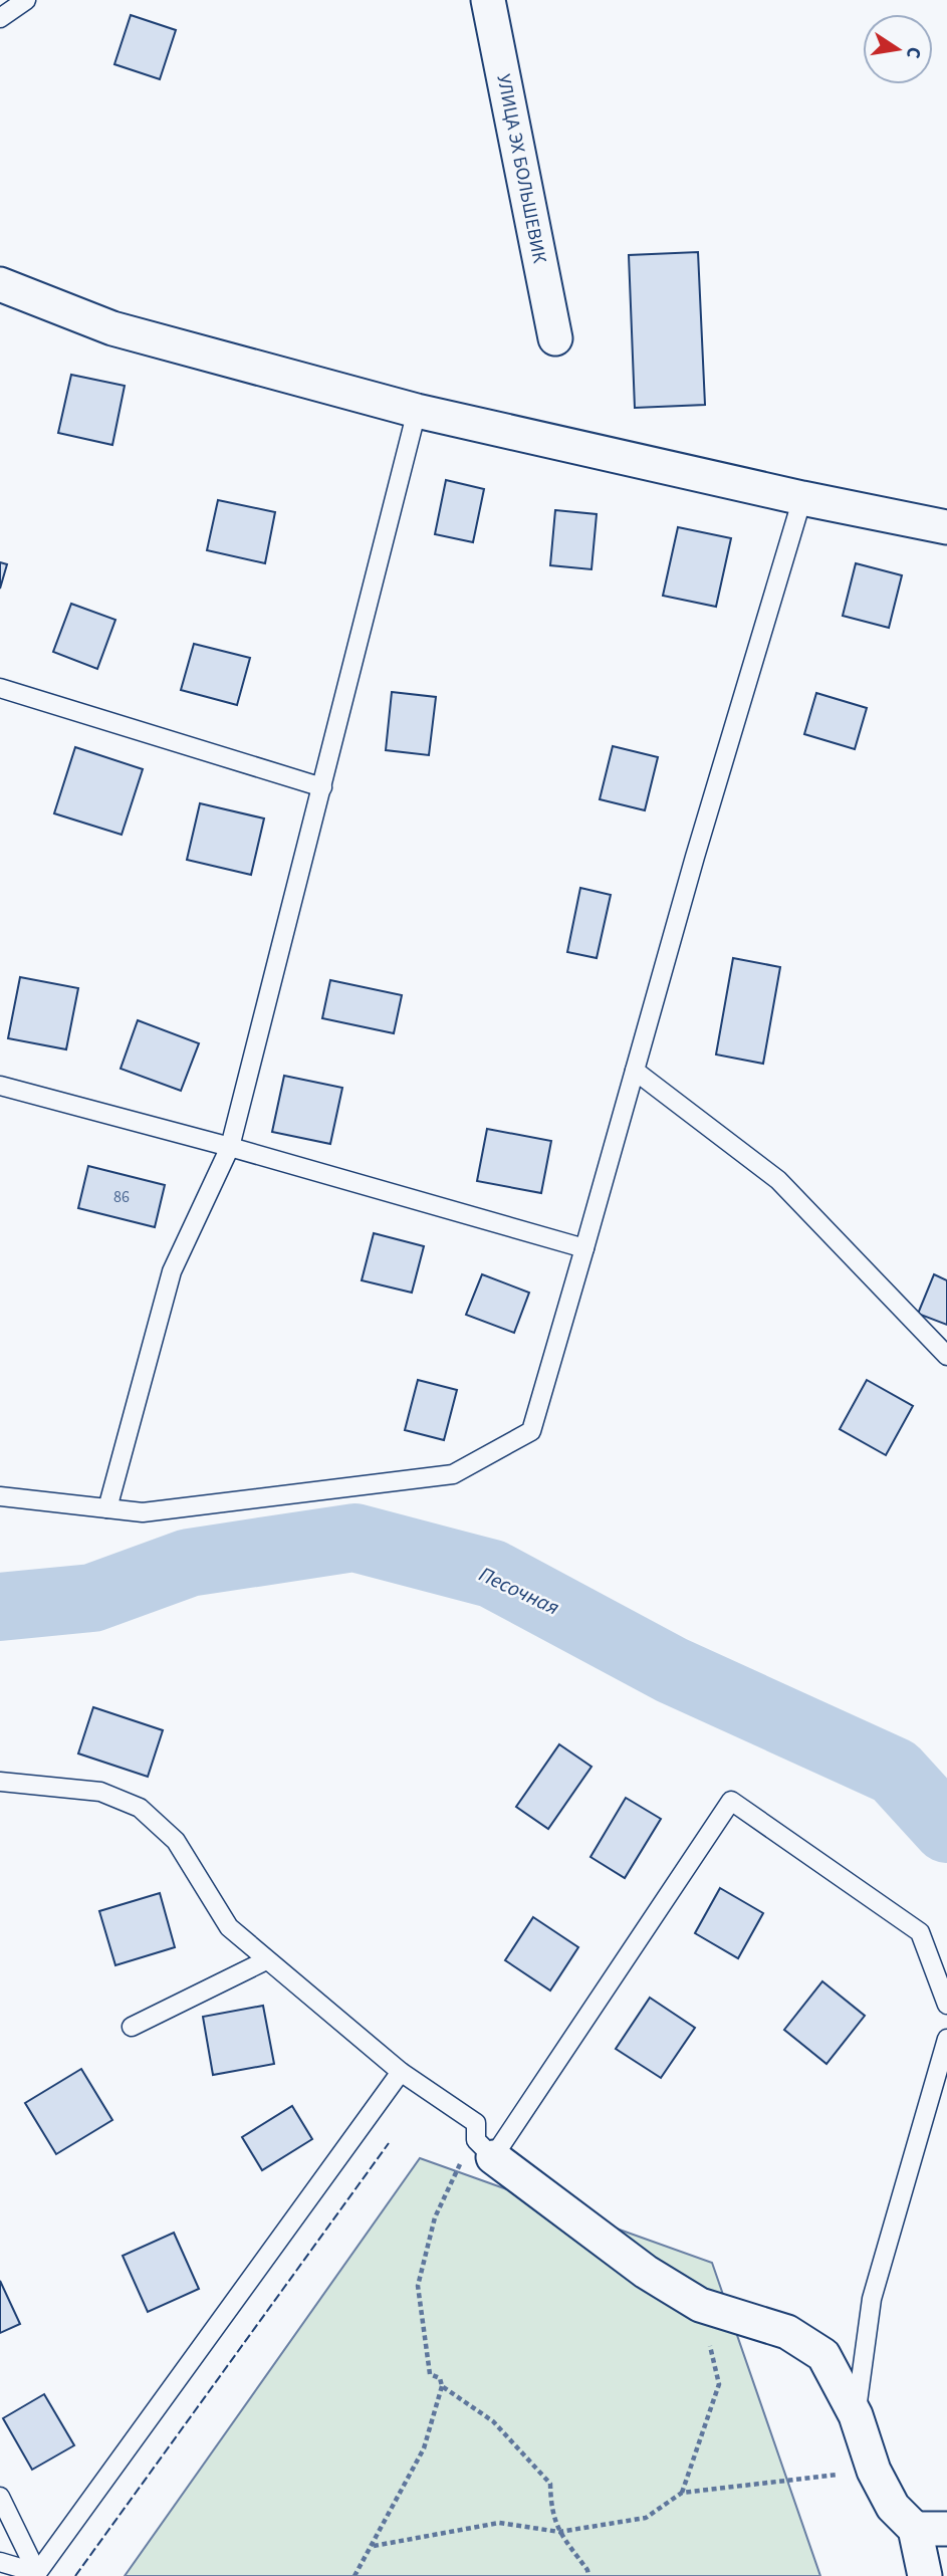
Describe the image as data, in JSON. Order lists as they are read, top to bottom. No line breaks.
{"streets":{"street":["УЛИЦА ЭХ БОЛЬШЕВИК"]},"water":["Песочная"],"house_numbers":["86"],"north":"right"}
